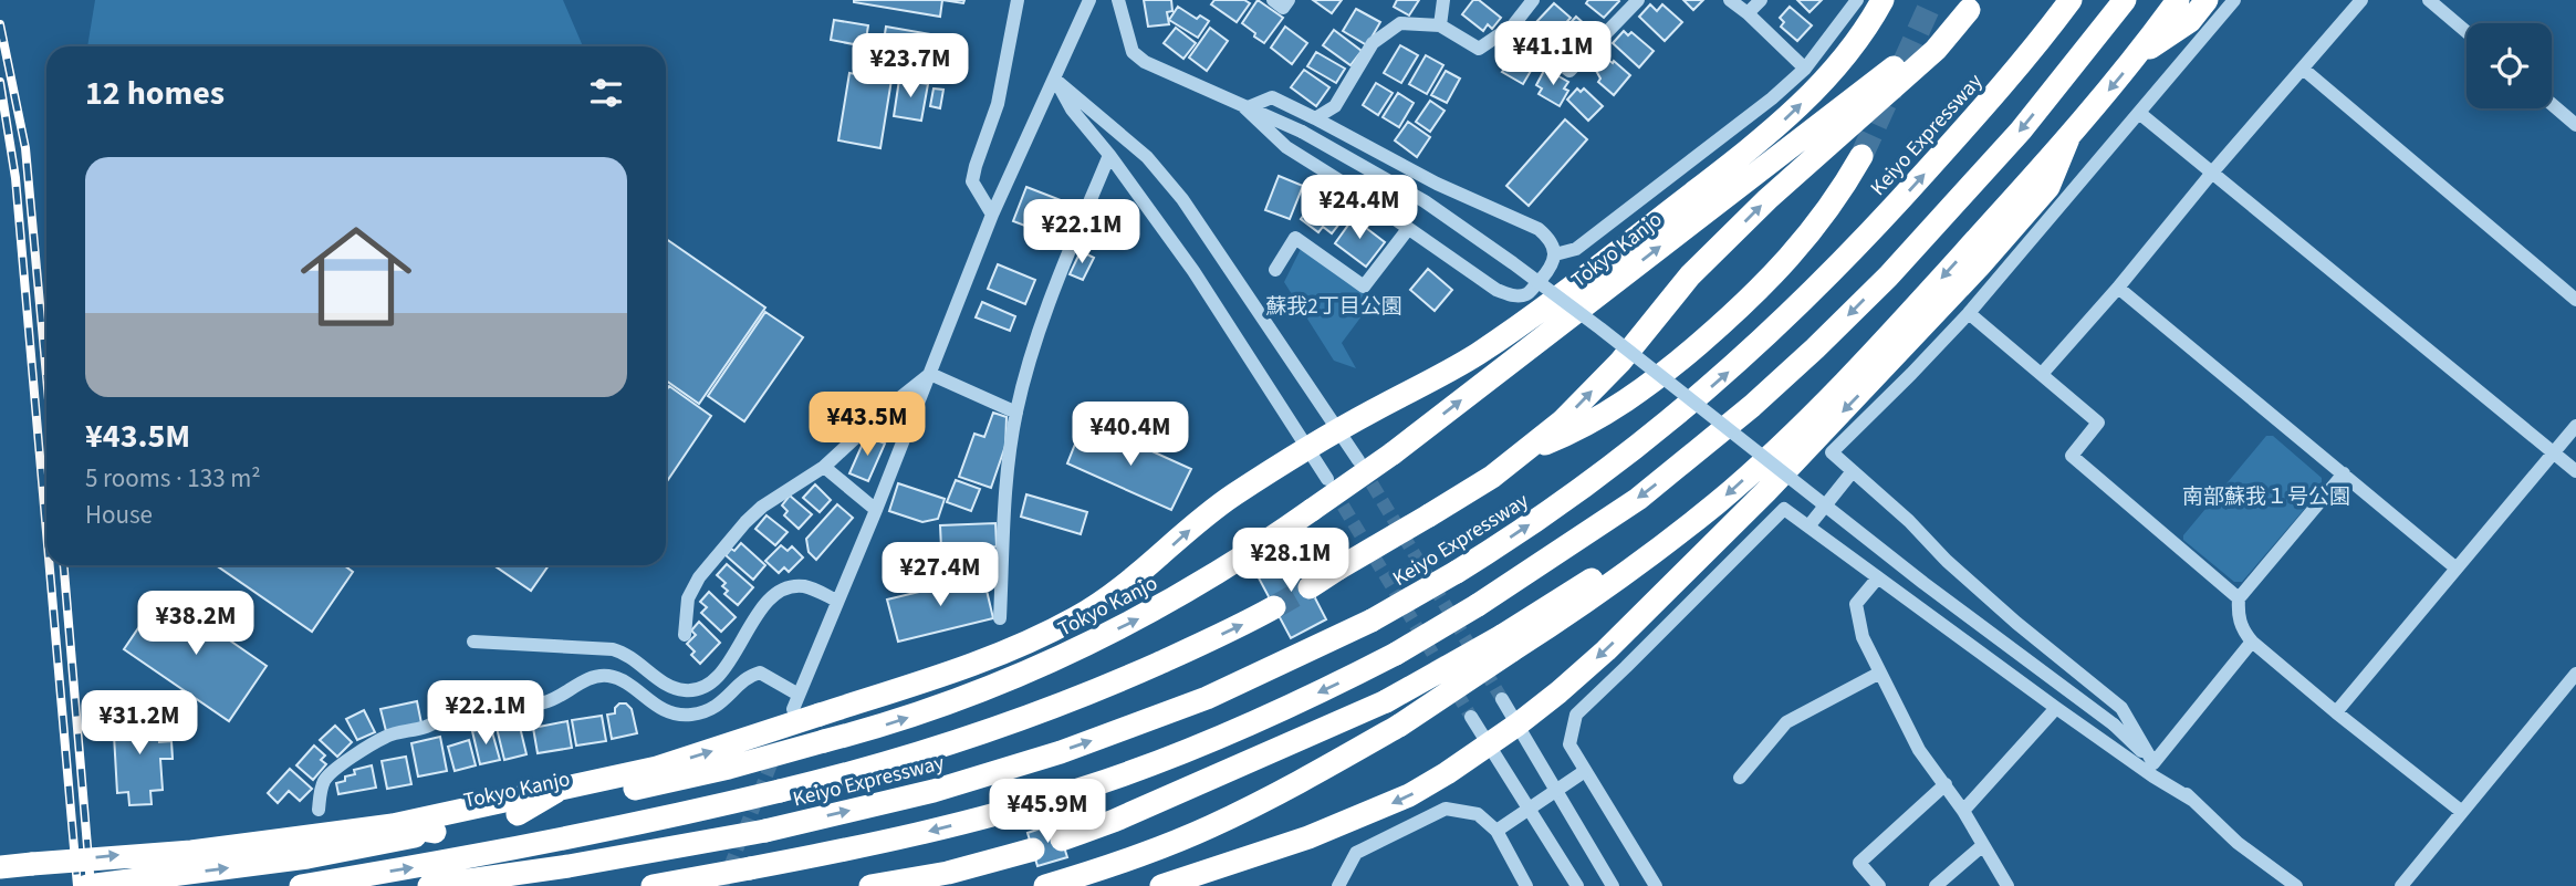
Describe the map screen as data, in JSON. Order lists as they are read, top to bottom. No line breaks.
{"streets":{"highway":["Keiyo Expressway","Tokyo Kanjo"]},"parks":["蘇我2丁目公園","南部蘇我１号公園"],"page":{"price":["¥41.1M","¥23.7M","¥24.4M","¥22.1M","¥43.5M","¥40.4M","¥28.1M","¥27.4M","¥38.2M","¥22.1M","¥31.2M","¥45.9M"],"heading":"12 homes","list":[{"name":"¥43.5M","note":"5 rooms · 133 m² · House"}]}}
